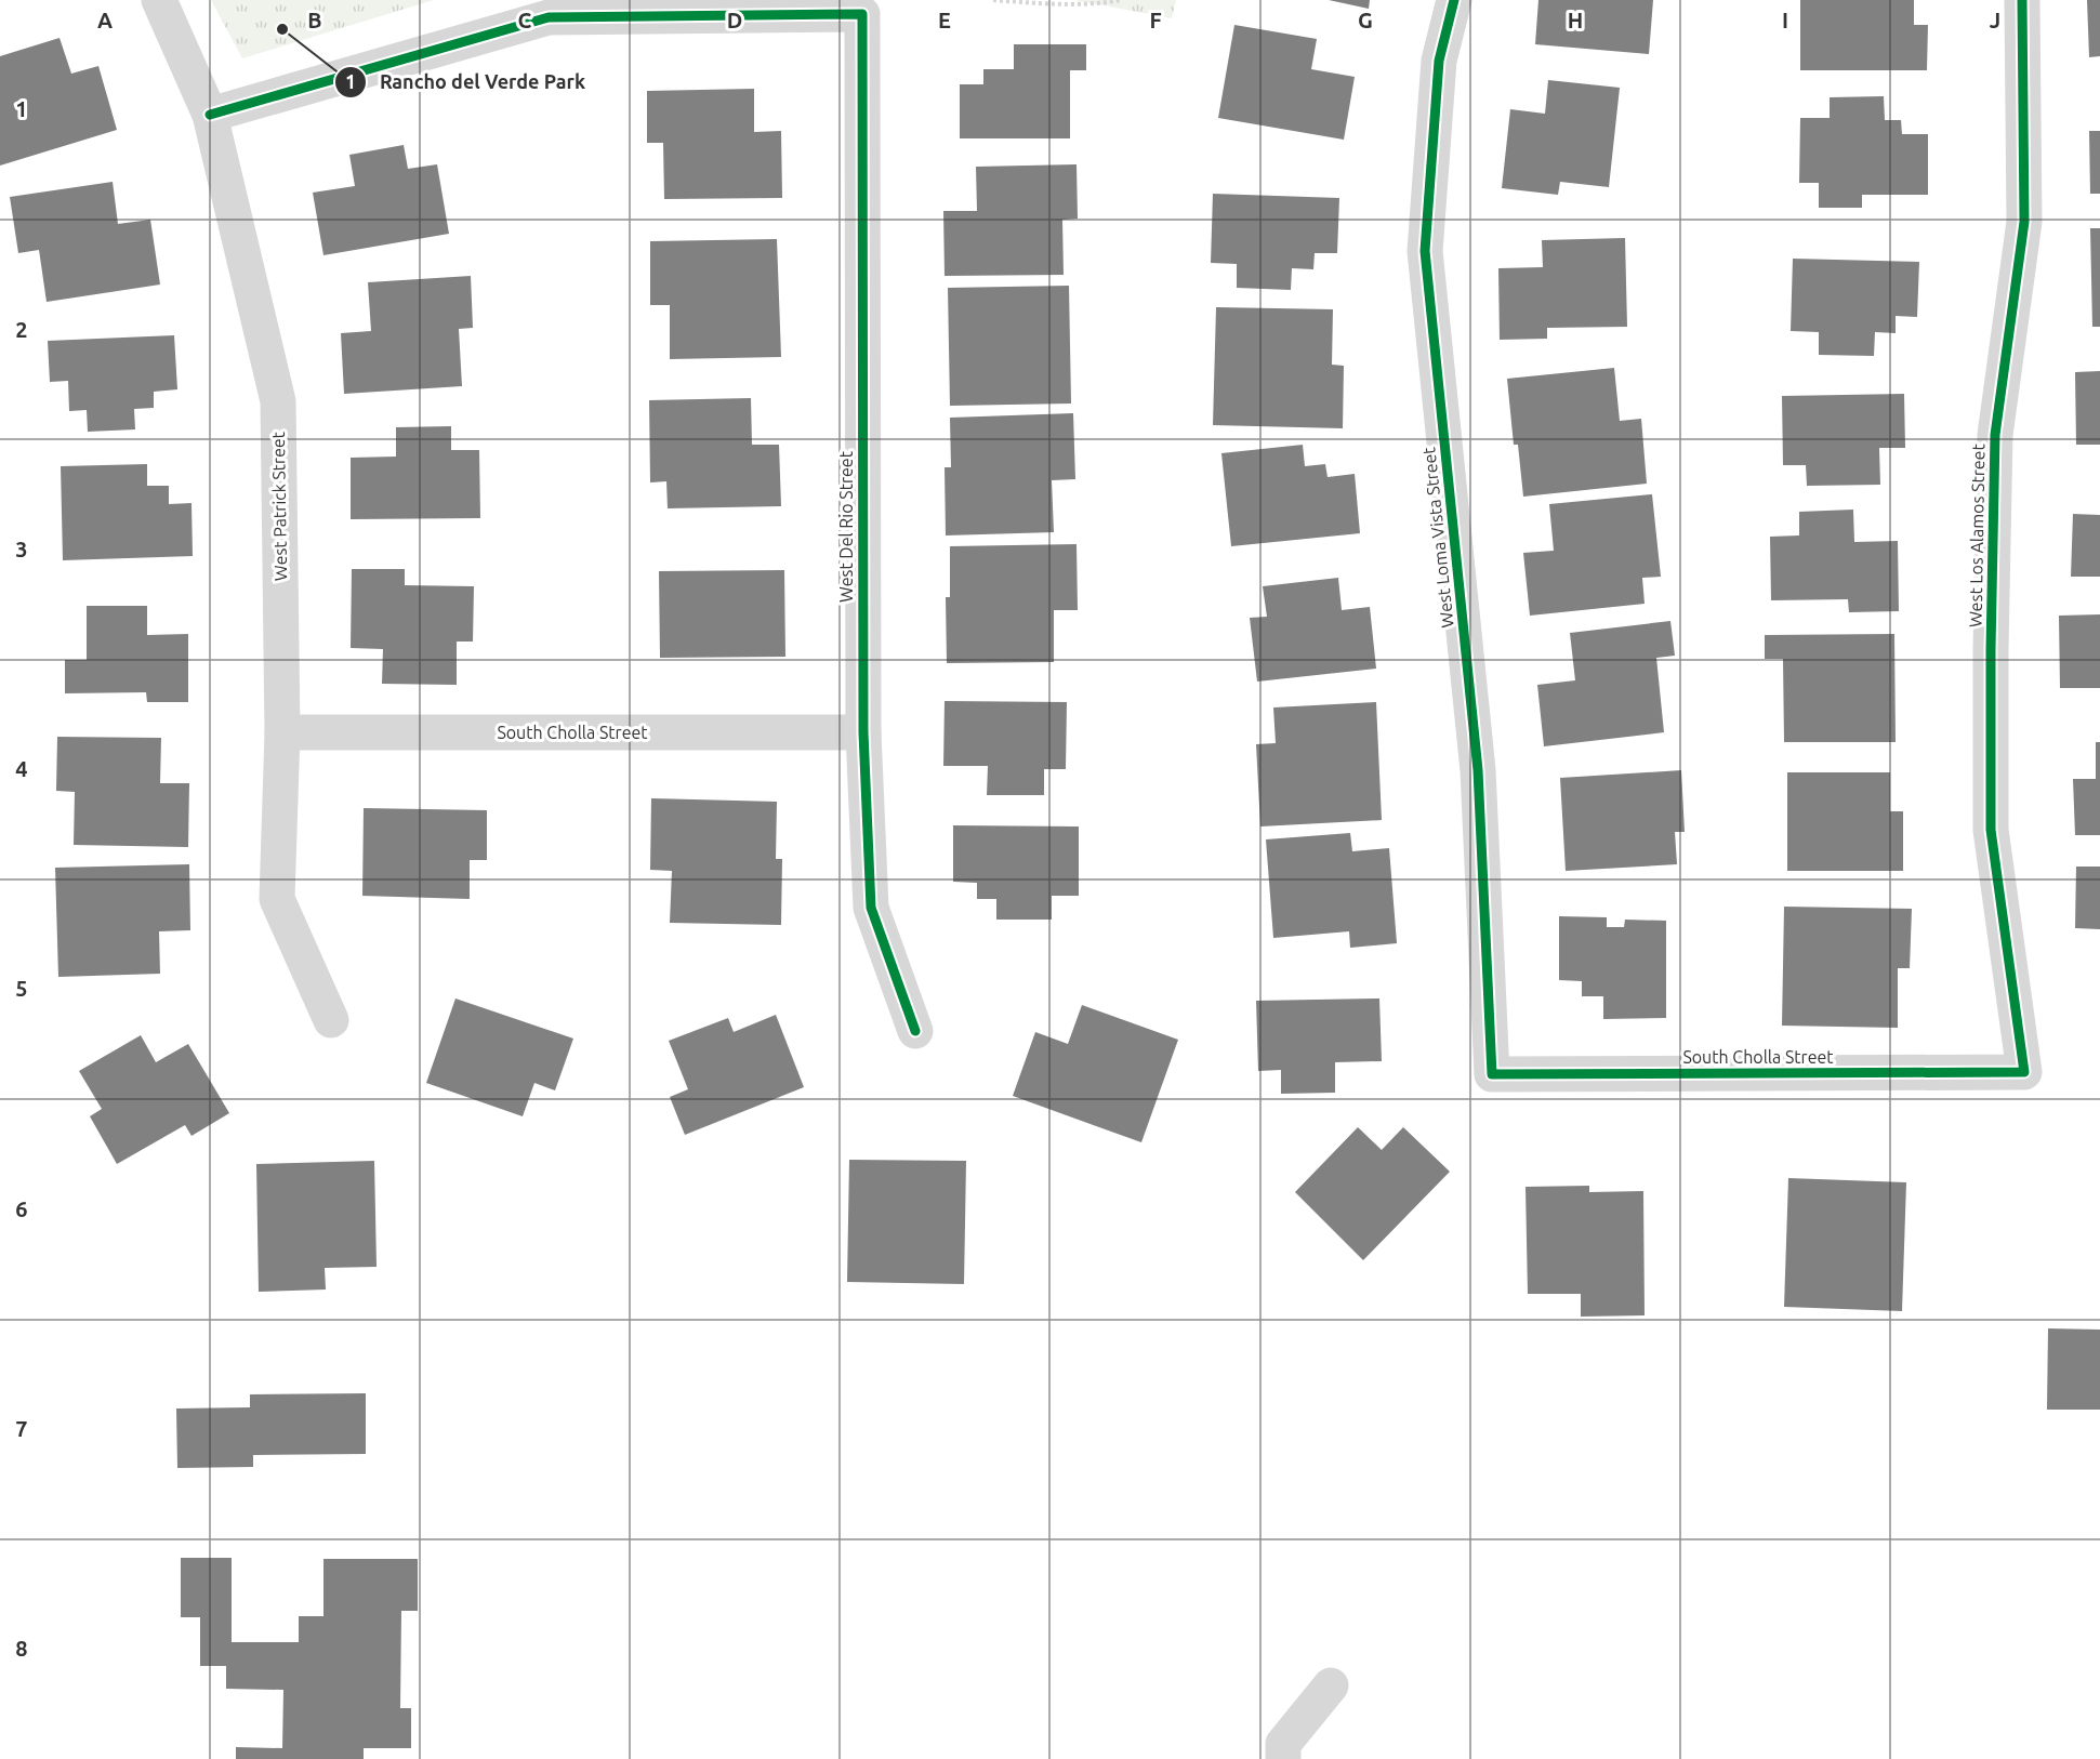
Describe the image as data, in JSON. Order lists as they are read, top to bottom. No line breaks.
{"streets":{"street":["West Patrick Street","West Del Rio Street","West Los Alamos Street","West Loma Vista Street","South Cholla Street"]},"crossings":[["West Patrick Street","West Del Rio Street"],["West Patrick Street","South Cholla Street"],["West Del Rio Street","South Cholla Street"],["West Los Alamos Street","South Cholla Street"],["West Loma Vista Street","South Cholla Street"]],"places":["Rancho del Verde Park"],"grid":{"columns":["A","B","C","D","E","F","G","H","I","J"],"rows":["1","2","3","4","5","6","7","8"]}}
